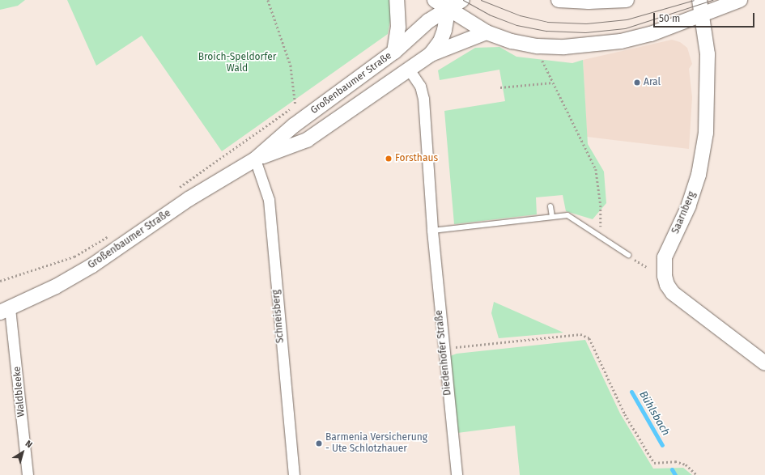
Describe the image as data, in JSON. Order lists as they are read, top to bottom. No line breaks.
{"streets":{"street":["Großenbaumer Straße","Saarnberg","Schneisberg","Diedenhofer Straße","Waldbleeke"]},"crossings":[["Großenbaumer Straße","Schneisberg"],["Großenbaumer Straße","Diedenhofer Straße"],["Großenbaumer Straße","Waldbleeke"]],"water":["Bühlsbach"],"parks":["Broich-Speldorfer Wald"],"places":["Aral","Forsthaus","Barmenia Versicherung - Ute Schlotzhauer"],"scale_bar":"50 m","north":"top right"}
